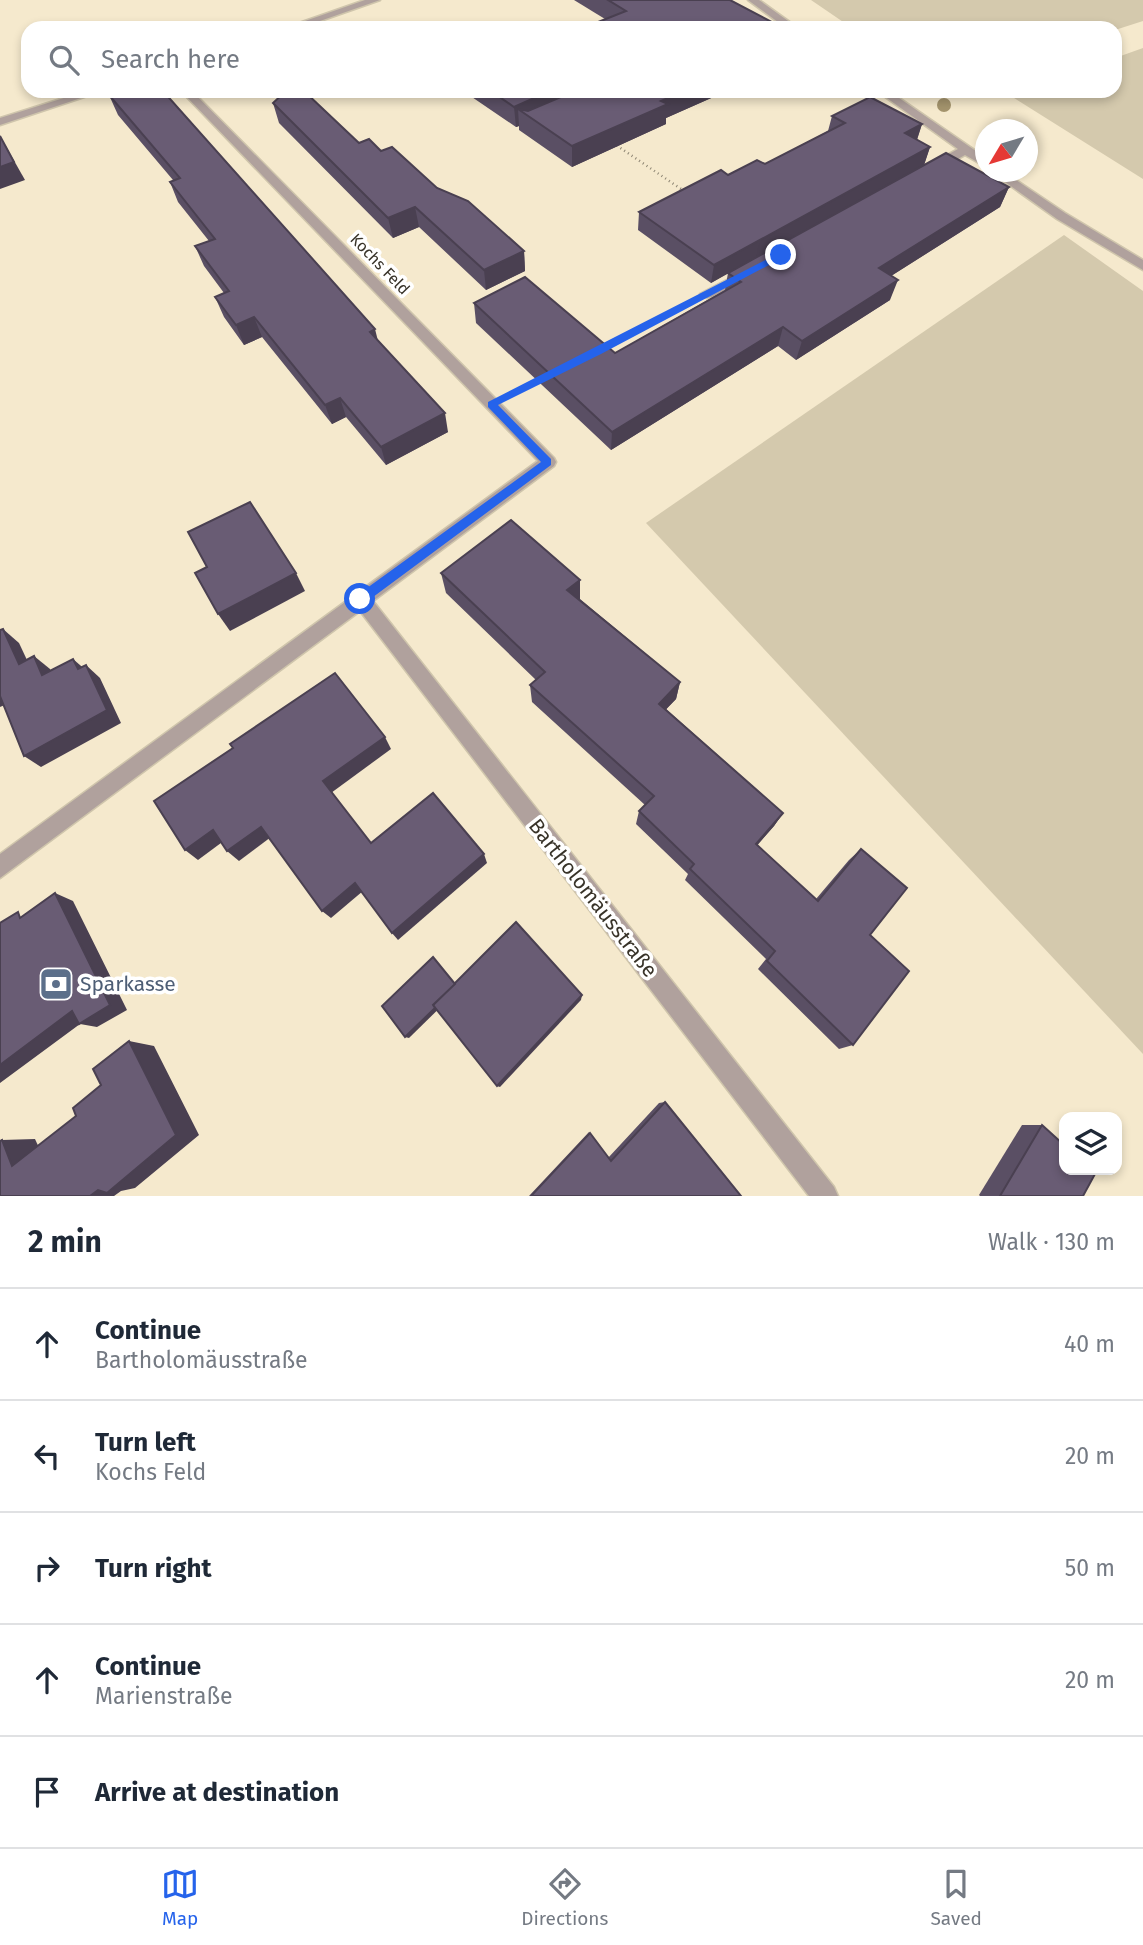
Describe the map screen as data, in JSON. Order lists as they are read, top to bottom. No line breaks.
{"streets":{"street":["Kochs Feld","Bartholomäusstraße"]},"crossings":[["Kochs Feld","Bartholomäusstraße"]],"places":{"bank":["Sparkasse"]},"north":"bottom left","page":{"search":"Search here","heading":["2 min","Walk · 130 m"],"list":[["Continue","Bartholomäusstraße","40 m"],["Turn left","Kochs Feld","20 m"],["Turn right","50 m"],["Continue","Marienstraße","20 m"],"Arrive at destination"],"nav":["Map","Directions","Saved"]}}
